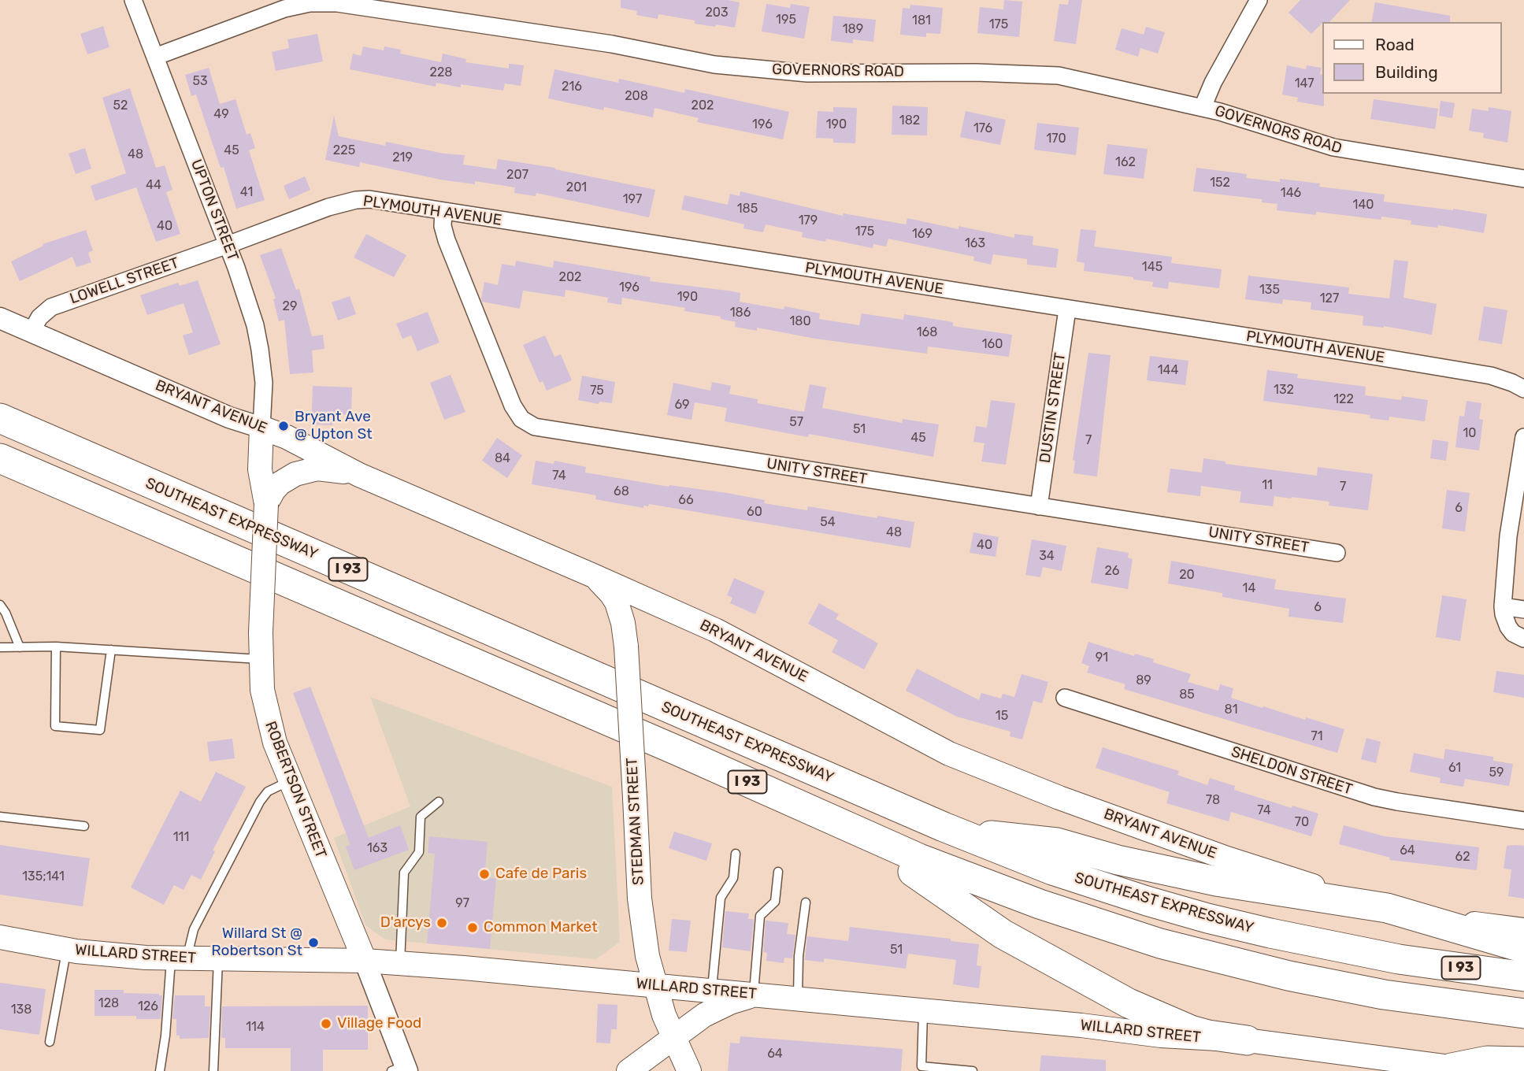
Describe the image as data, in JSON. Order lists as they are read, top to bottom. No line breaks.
{"streets":{"highway":["SOUTHEAST EXPRESSWAY","I 93"],"main road":["BRYANT AVENUE","ROBERTSON STREET","STEDMAN STREET","WILLARD STREET"],"street":["GOVERNORS ROAD","UPTON STREET","PLYMOUTH AVENUE","LOWELL STREET","DUSTIN STREET","UNITY STREET","SHELDON STREET"]},"crossings":[["GOVERNORS ROAD","UPTON STREET"],["UPTON STREET","PLYMOUTH AVENUE"],["UPTON STREET","LOWELL STREET"],["UPTON STREET","BRYANT AVENUE"],["UPTON STREET","ROBERTSON STREET"],["PLYMOUTH AVENUE","LOWELL STREET"],["PLYMOUTH AVENUE","DUSTIN STREET"],["PLYMOUTH AVENUE","UNITY STREET"],["LOWELL STREET","BRYANT AVENUE"],["BRYANT AVENUE","ROBERTSON STREET"],["BRYANT AVENUE","STEDMAN STREET"],["DUSTIN STREET","UNITY STREET"],["ROBERTSON STREET","WILLARD STREET"],["STEDMAN STREET","WILLARD STREET"]],"places":["Bryant Ave @ Upton St","Cafe de Paris","D'arcys","Common Market","Willard St @ Robertson St","Village Food"],"house_numbers":["203","195","181","175","189","228","53","147","216","208","52","202","49","182","196","190","176","170","45","225","48","219","162","207","152","44","201","41","146","197","140","185","179","40","175","169","163","145","202","196","135","190","127","29","186","180","168","160","144","132","75","122","69","57","51","10","45","7","84","74","11","7","68","66","6","60","54","48","40","34","26","20","14","6","91","89","85","81","15","71","61","59","78","74","70","111","163","64","62","135;141","97","51","128","126","138","114","64"],"legend":["Road","Building"]}
